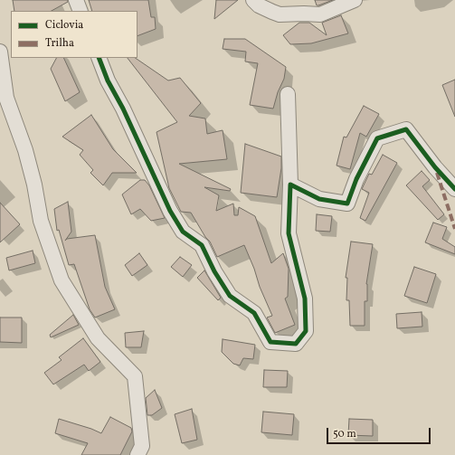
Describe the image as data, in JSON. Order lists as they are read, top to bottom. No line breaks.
{"legend":["Ciclovia","Trilha"],"scale_bar":"50 m"}
